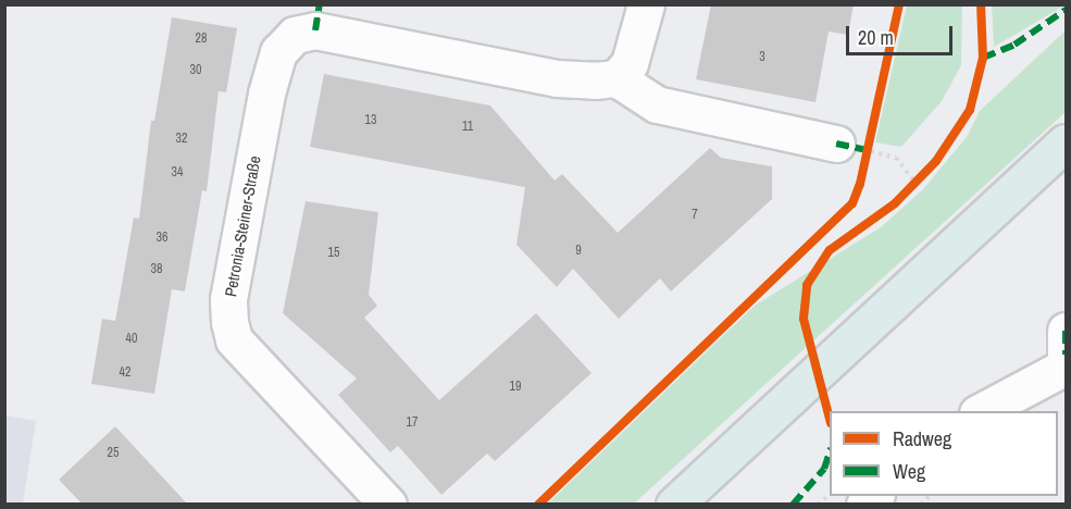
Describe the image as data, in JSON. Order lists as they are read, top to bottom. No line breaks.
{"streets":{"street":["Petronia-Steiner-Straße"]},"house_numbers":["28","3","30","13","11","32","34","7","36","9","15","38","40","42","19","17","25"],"legend":["Radweg","Weg"],"scale_bar":"20 m"}
